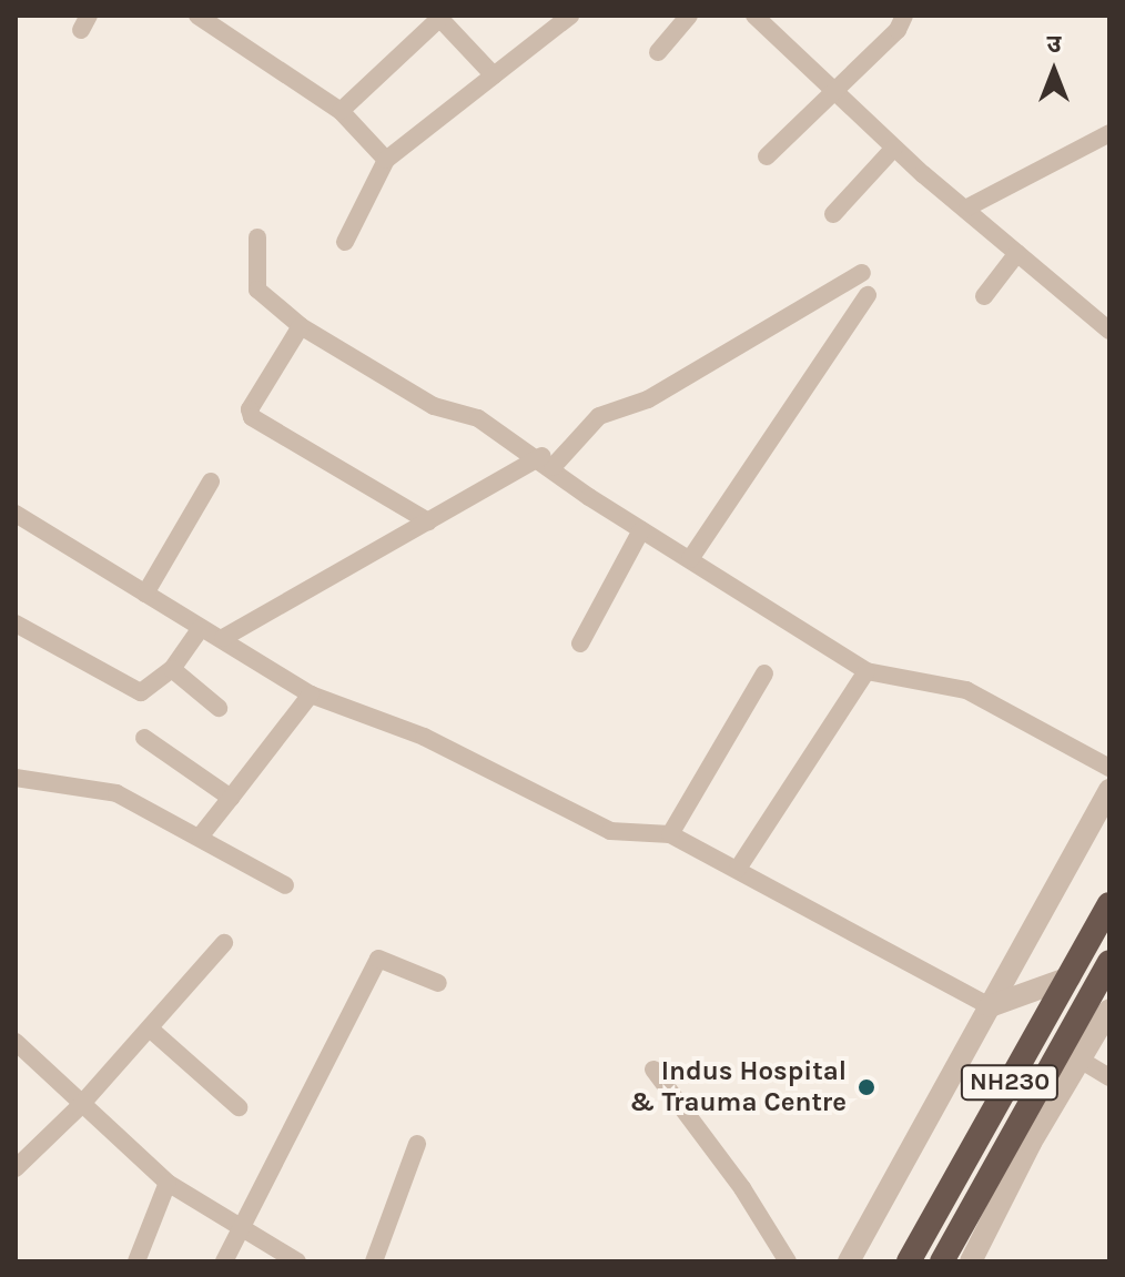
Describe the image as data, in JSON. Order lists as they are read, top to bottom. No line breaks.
{"streets":{"highway":["NH230"]},"places":["Indus Hospital & Trauma Centre"],"north":"top"}
